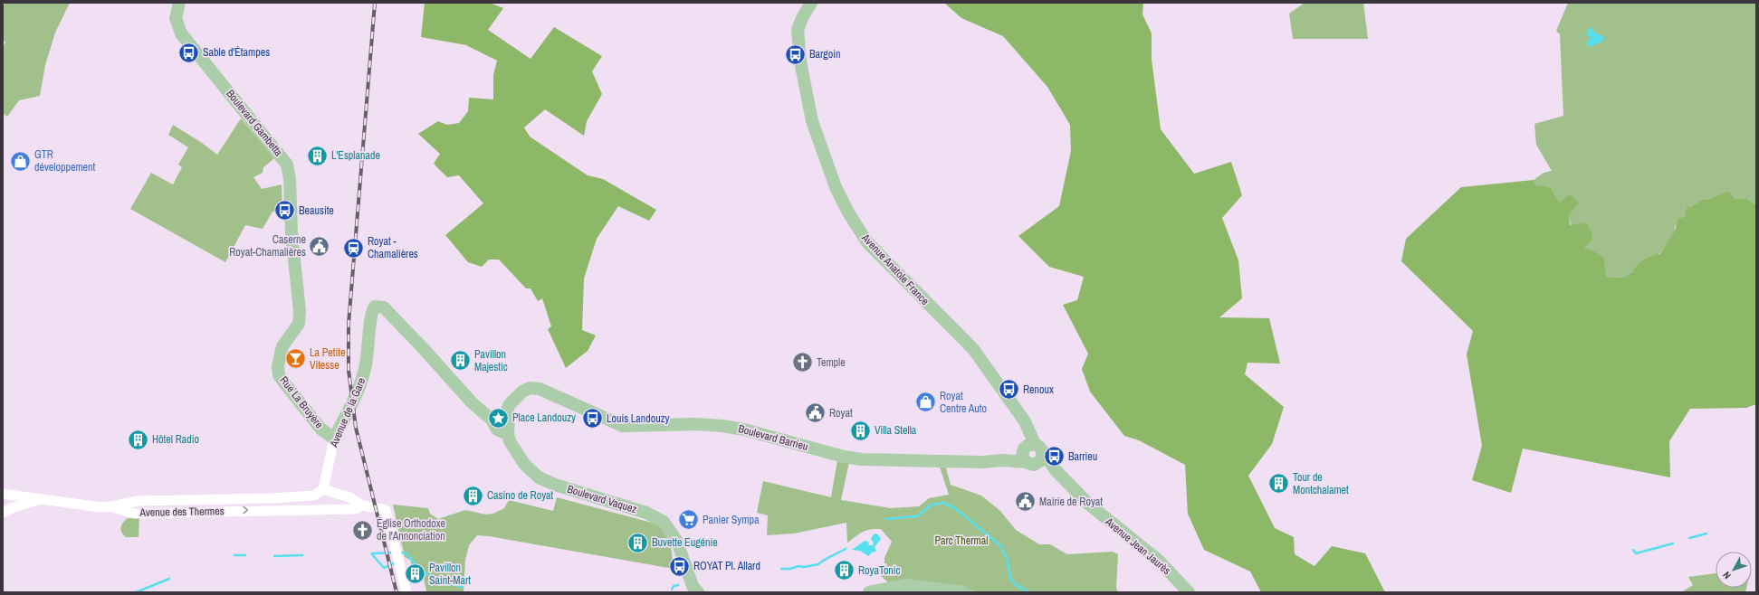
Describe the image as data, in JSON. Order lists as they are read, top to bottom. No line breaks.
{"streets":{"main road":["Boulevard Gambetta","Avenue Anatole France","Rue La Bruyère","Avenue de la Gare","Boulevard Barrieu","Boulevard Vaquez","Avenue Jean Jaurès"],"street":["Avenue des Thermes"]},"crossings":[["Boulevard Gambetta","Rue La Bruyère"],["Avenue Anatole France","Boulevard Barrieu"],["Avenue Anatole France","Avenue Jean Jaurès"],["Rue La Bruyère","Avenue de la Gare"],["Avenue de la Gare","Boulevard Vaquez"],["Avenue de la Gare","Avenue des Thermes"],["Boulevard Barrieu","Boulevard Vaquez"],["Boulevard Barrieu","Avenue Jean Jaurès"]],"parks":["Parc Thermal"],"places":{"bus stop":["Sable d'Étampes","Bargoin","Beausite","Renoux","Louis Landouzy","Barrieu","ROYAT Pl. Allard"],"building":["L'Esplanade","Pavillon Majestic","Villa Stella","Hôtel Radio","Tour de Montchalamet","Casino de Royat","Buvette Eugénie","RoyaTonic","Pavillon Saint-Mart"],"shop":["GTR développement","Royat Centre Auto"],"public building":["Caserne Royat-Chamalières","Royat","Mairie de Royat"],"station":["Royat - Chamalières"],"bar":["La Petite Vitesse"],"church":["Temple","Église Orthodoxe de l'Annonciation"],"place":["Place Landouzy"],"supermarket":["Panier Sympa"]},"north":"bottom left"}
